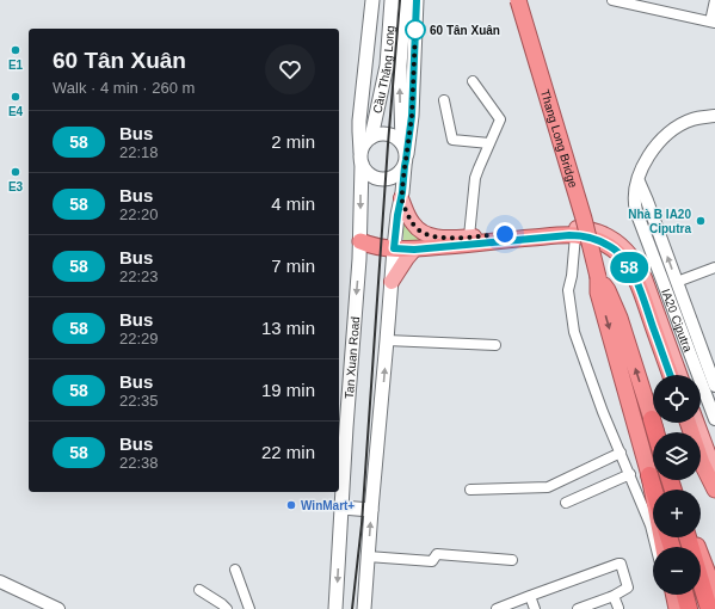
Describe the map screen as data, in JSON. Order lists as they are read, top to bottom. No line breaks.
{"streets":{"highway":["Thang Long Bridge"],"main road":["Cầu Thăng Long","Tan Xuan Road"],"street":["IA20 Ciputra"]},"crossings":[["Cầu Thăng Long","Tan Xuan Road"]],"places":["60 Tân Xuân","E1","E4","E3","Nhà B IA20 Ciputra","WinMart+"],"lines":["bus line 58"],"page":{"on_map":"58","heading":["60 Tân Xuân","Walk · 4 min · 260 m"],"list":[{"mark":"58","name":"Bus","note":"22:18","value":"2 min"},{"mark":"58","name":"Bus","note":"22:20","value":"4 min"},{"mark":"58","name":"Bus","note":"22:23","value":"7 min"},{"mark":"58","name":"Bus","note":"22:29","value":"13 min"},{"mark":"58","name":"Bus","note":"22:35","value":"19 min"},{"mark":"58","name":"Bus","note":"22:38","value":"22 min"}],"map_buttons":["+","−"]}}
